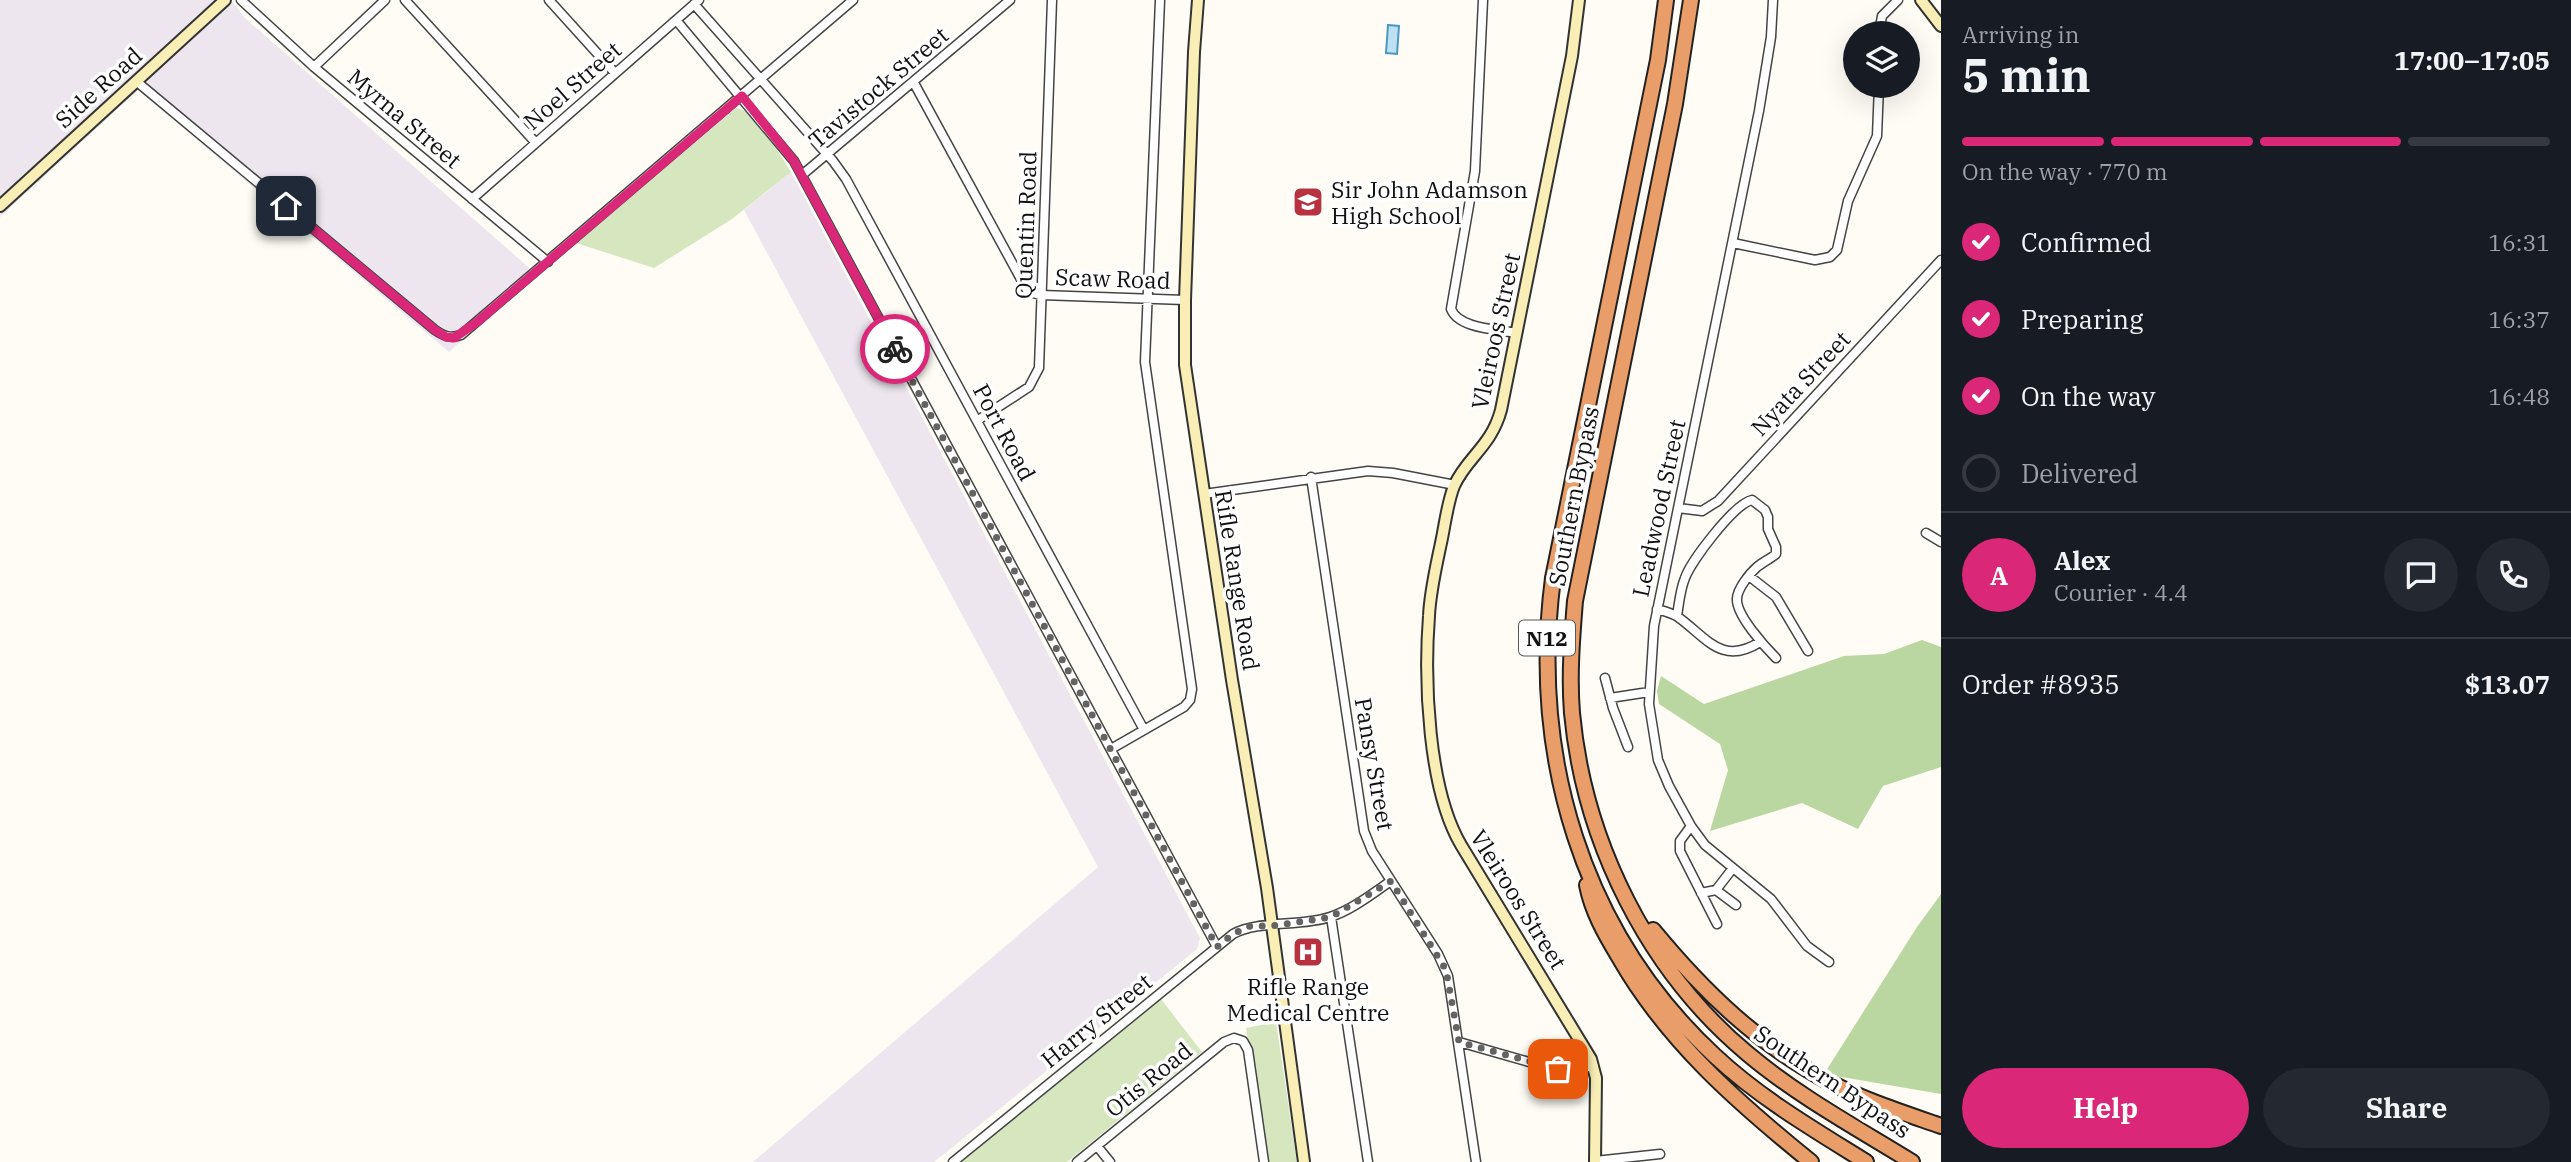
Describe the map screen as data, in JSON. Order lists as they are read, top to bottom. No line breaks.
{"streets":{"highway":["Southern Bypass","N12"],"street":["Noel Street","Side Road","Tavistock Street","Myrna Street","Quentin Road","Scaw Road","Vleiroos Street","Nyata Street","Port Road","Leadwood Street","Rifle Range Road","Pansy Street","Harry Street","Otis Road"]},"crossings":[["Noel Street","Myrna Street"],["Noel Street","Port Road"],["Tavistock Street","Port Road"],["Quentin Road","Scaw Road"],["Quentin Road","Port Road"],["Scaw Road","Rifle Range Road"],["Nyata Street","Leadwood Street"],["Rifle Range Road","Harry Street"]],"places":{"school or university":["Sir John Adamson High School"],"hospital":["Rifle Range Medical Centre"]},"page":{"heading":["5 min","Arriving in","17:00–17:05"],"panel":["Alex","Courier · 4.4","Order #8935","$13.07"],"bar":"On the way · 770 m","list":[["Confirmed","16:31"],["Preparing","16:37"],["On the way","16:48"],"Delivered"],"round":"A","buttons":["Help","Share"]}}
